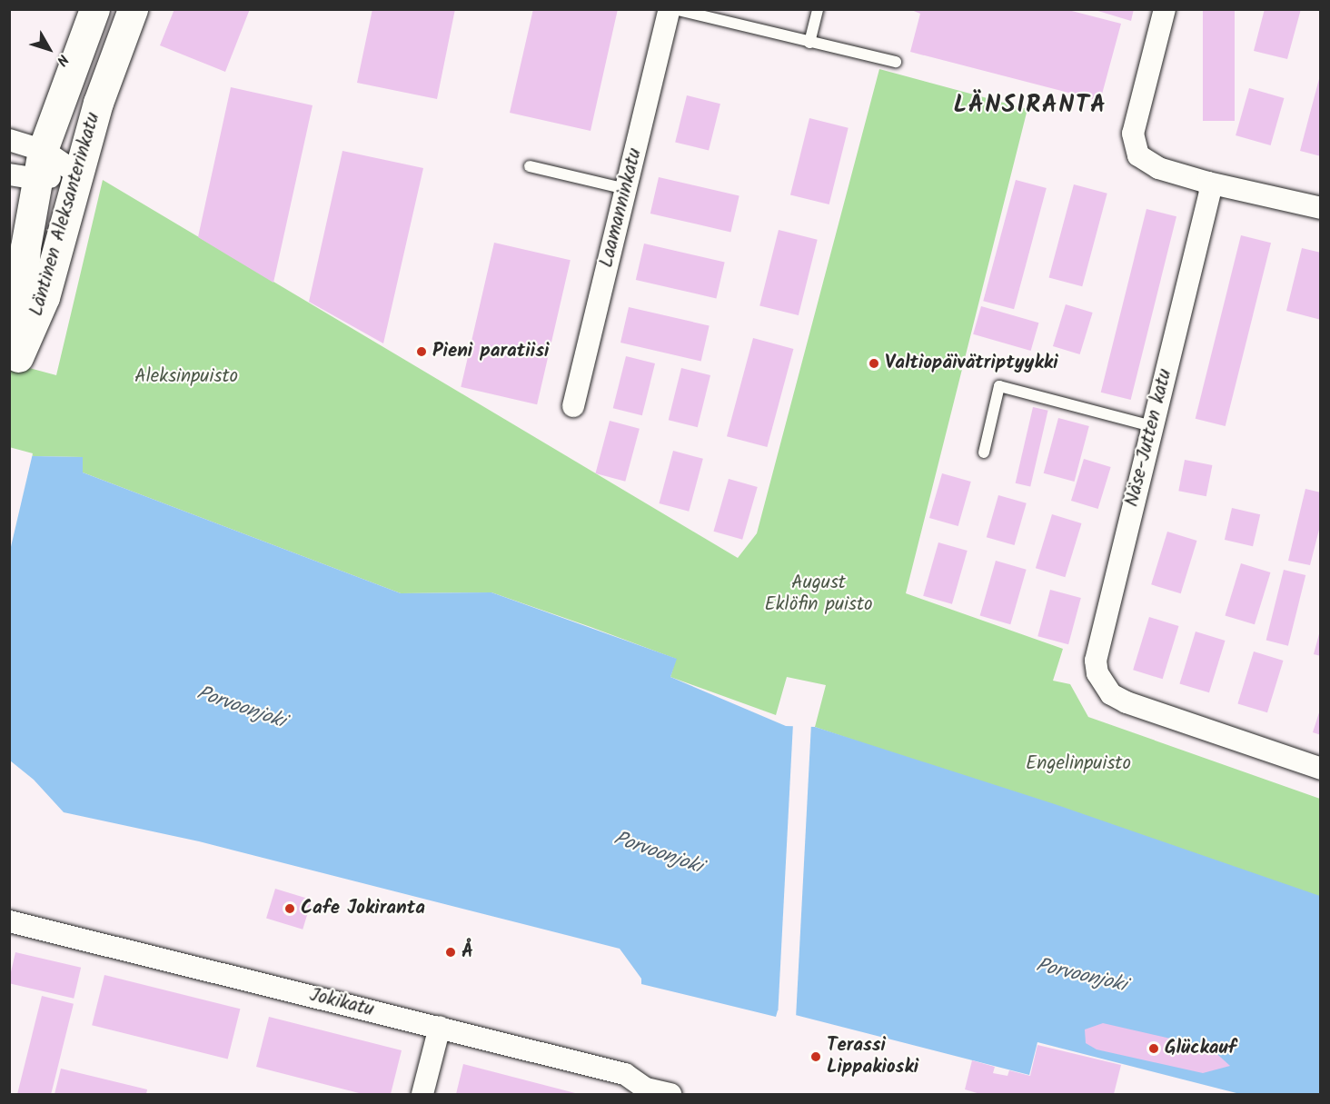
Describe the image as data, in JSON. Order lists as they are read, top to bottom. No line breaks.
{"streets":{"main road":["Läntinen Aleksanterinkatu"],"street":["Laamanninkatu","Näse-Jutten katu","Jokikatu"]},"districts":["LÄNSIRANTA"],"water":["Porvoonjoki"],"parks":["Aleksinpuisto","August Eklöfin puisto","Engelinpuisto"],"places":["Pieni paratiisi","Valtiopäivätriptyykki","Cafe Jokiranta","Å","Glückauf","Terassi Lippakioski"],"north":"bottom right"}
